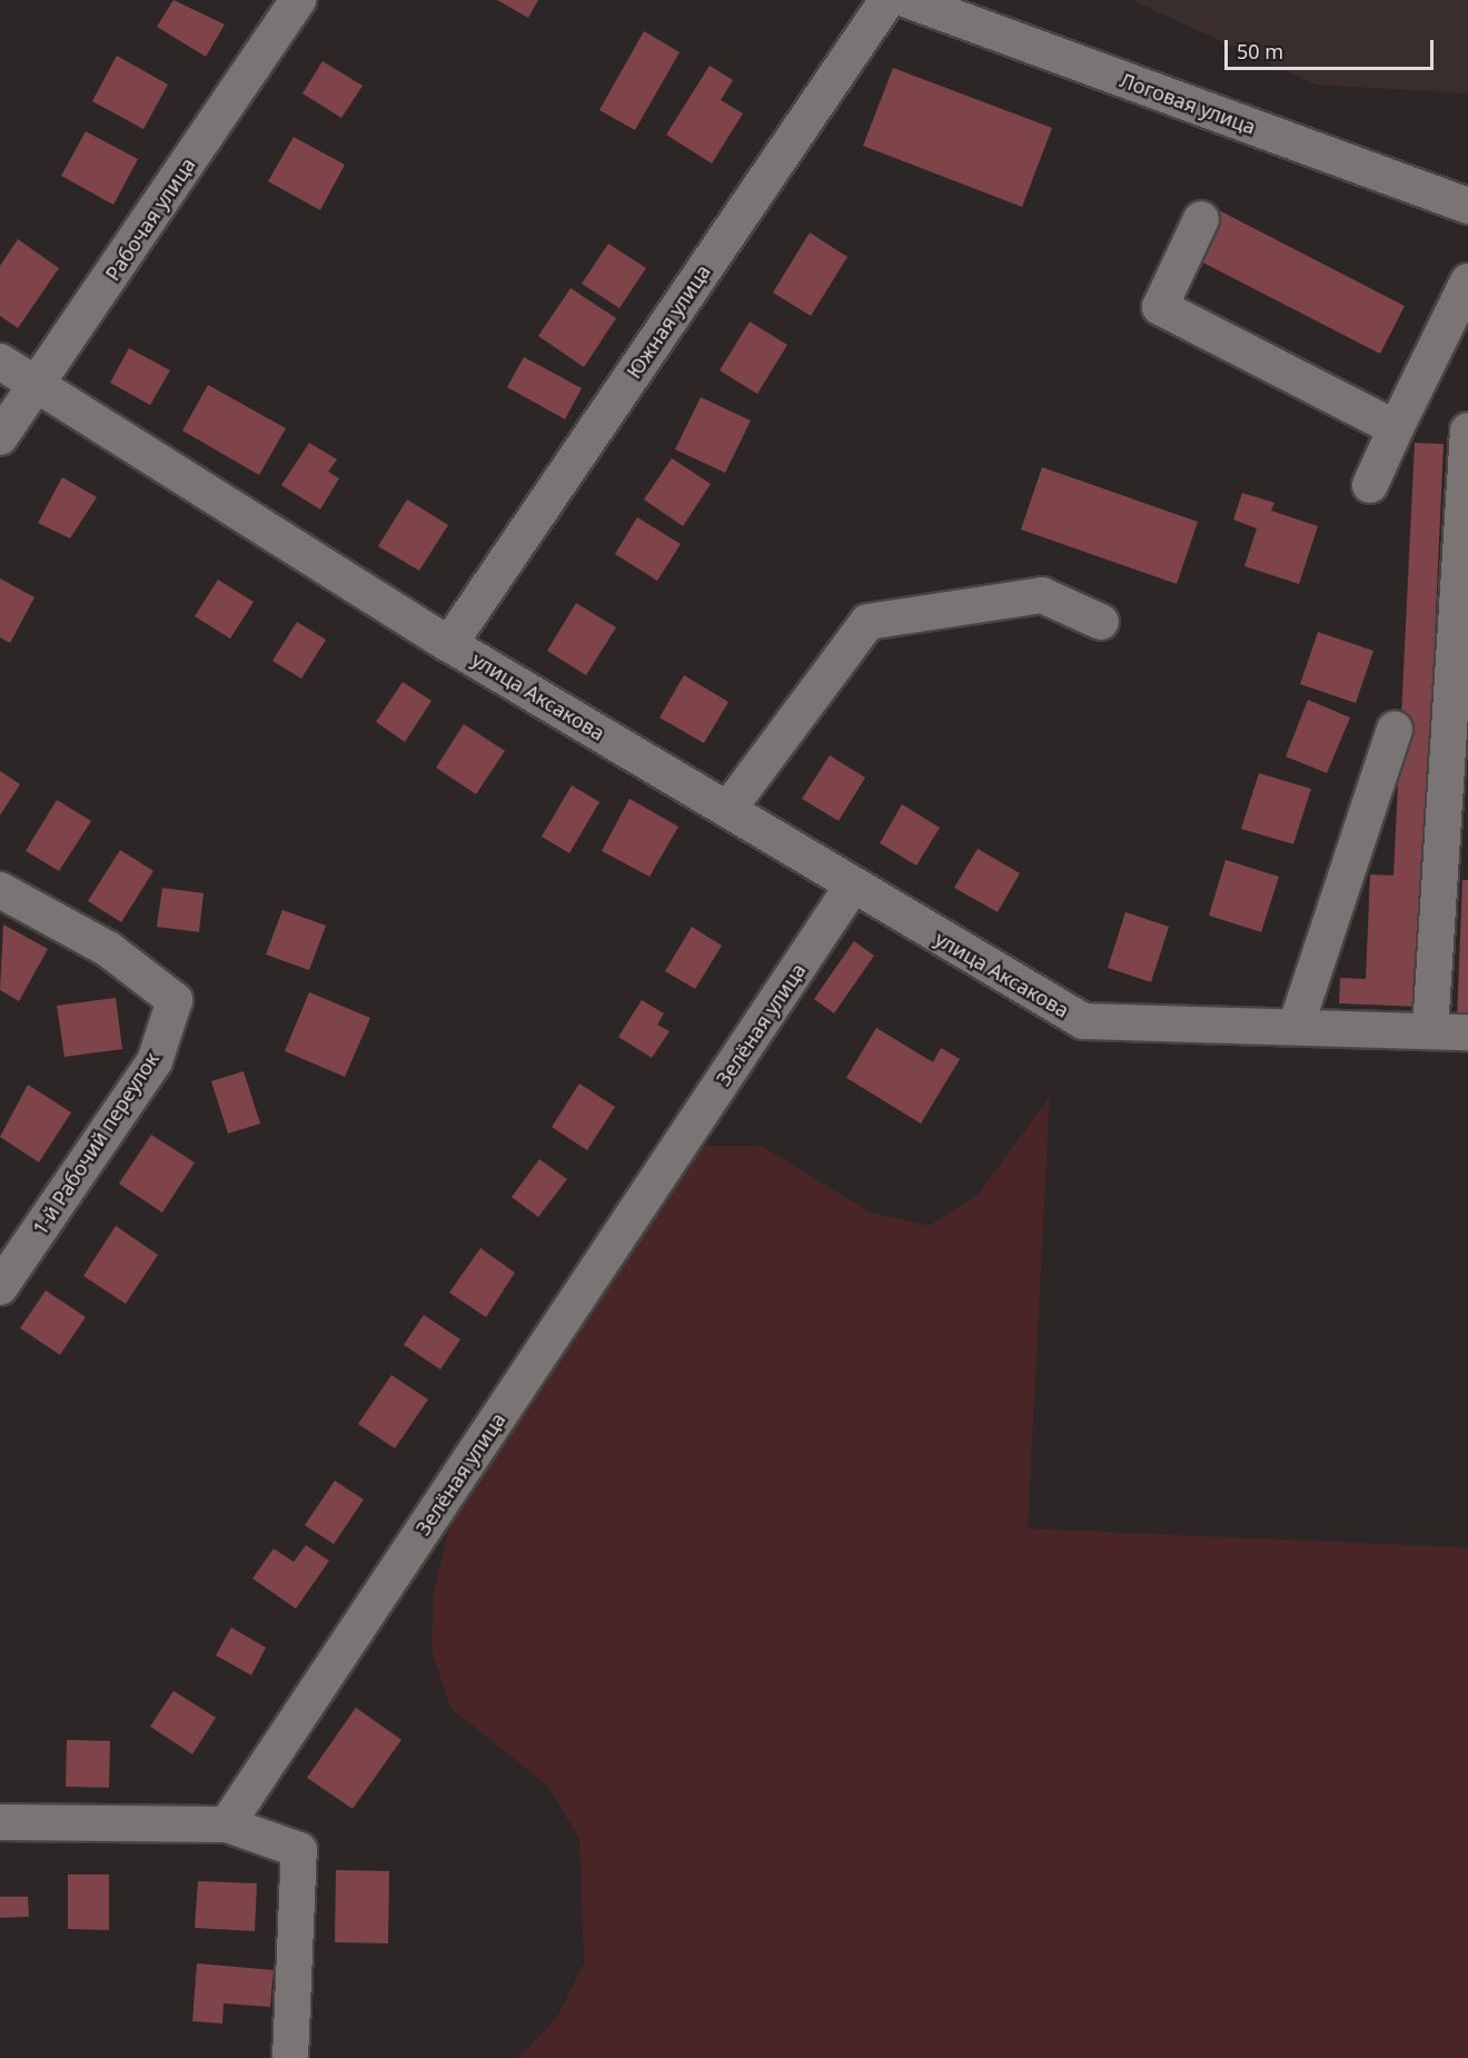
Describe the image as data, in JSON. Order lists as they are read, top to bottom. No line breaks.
{"streets":{"street":["Логовая улица","Рабочая улица","Южная улица","улица Аксакова","Зелёная улица","1-й Рабочий переулок"]},"crossings":[["Рабочая улица","улица Аксакова"],["Южная улица","улица Аксакова"],["улица Аксакова","Зелёная улица"]],"scale_bar":"50 m"}
